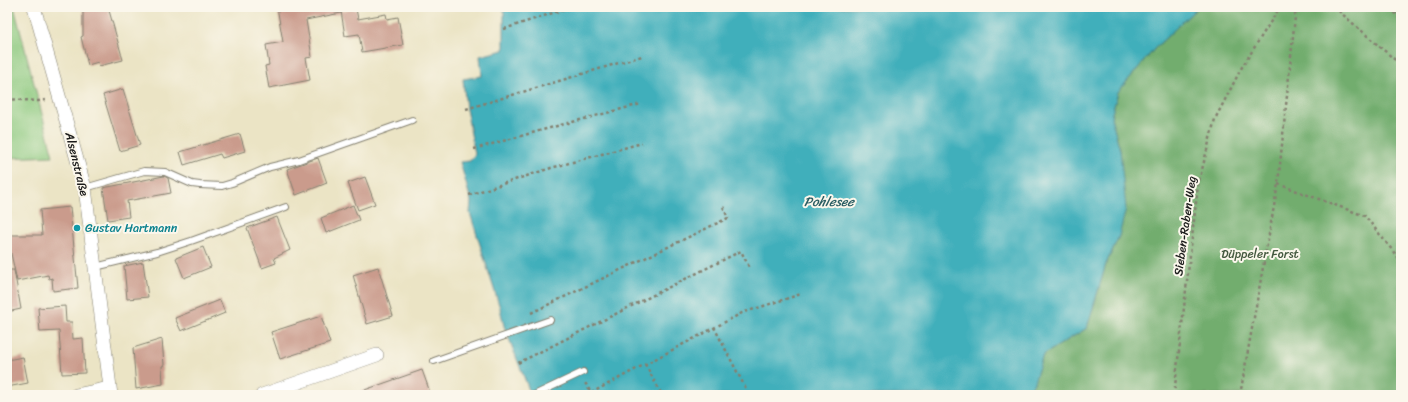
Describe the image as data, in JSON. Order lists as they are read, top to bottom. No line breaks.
{"streets":{"street":["Alsenstraße"],"path":["Sieben-Raben-Weg"]},"water":["Pohlesee"],"parks":["Düppeler Forst"],"places":["Gustav Hartmann"]}
